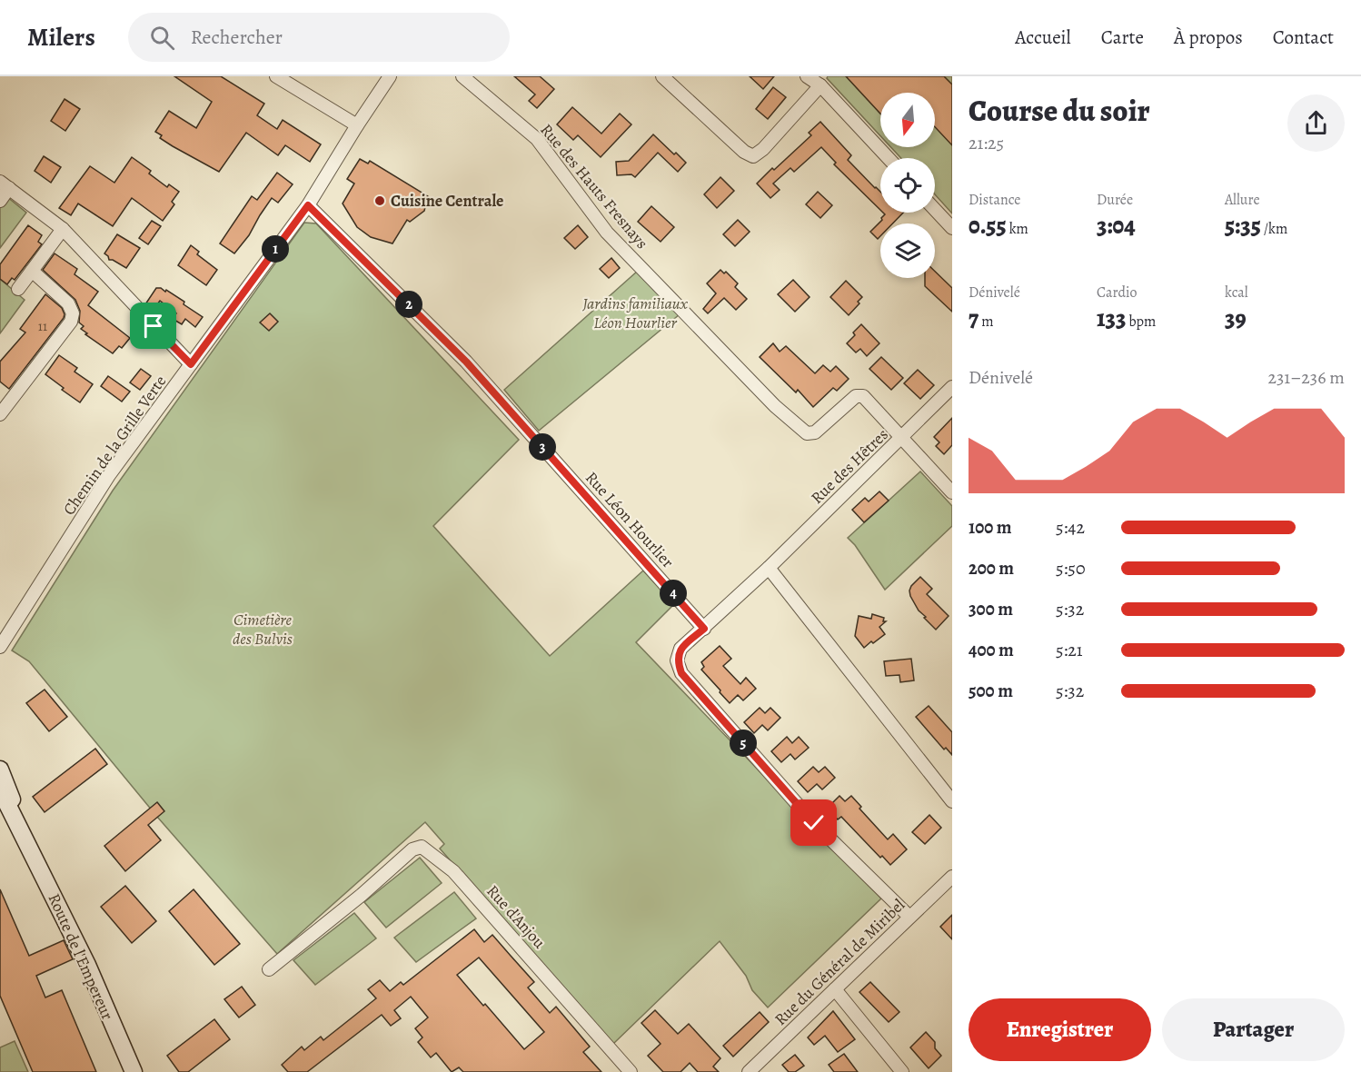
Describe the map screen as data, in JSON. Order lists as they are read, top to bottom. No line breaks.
{"streets":{"main road":["Route de l'Empereur"],"street":["Rue des Hauts Fresnays","Chemin de la Grille Verte","Rue des Hêtres","Rue Léon Hourlier","Rue d'Anjou","Rue du Général de Miribel"]},"crossings":[["Rue des Hauts Fresnays","Rue des Hêtres"],["Chemin de la Grille Verte","Rue Léon Hourlier"]],"parks":["Jardins familiaux Léon Hourlier","Cimetière des Bulvis"],"places":["Cuisine Centrale"],"house_numbers":["11"],"north":"bottom","page":{"header":"Milers","search":"Rechercher","nav":["Accueil","Carte","À propos","Contact"],"heading":["Course du soir","21:25"],"stats":[["Distance","0.55 km"],["Durée","3:04"],["Allure","5:35 /km"],["Dénivelé","7 m"],["Cardio","133 bpm"],["kcal","39"]],"pins":["1","2","3","4","5"],"chart":["Dénivelé","231–236 m"],"list":[{"name":"100 m","note":"5:42"},{"name":"200 m","note":"5:50"},{"name":"300 m","note":"5:32"},{"name":"400 m","note":"5:21"},{"name":"500 m","note":"5:32"}],"buttons":["Enregistrer","Partager"]}}
